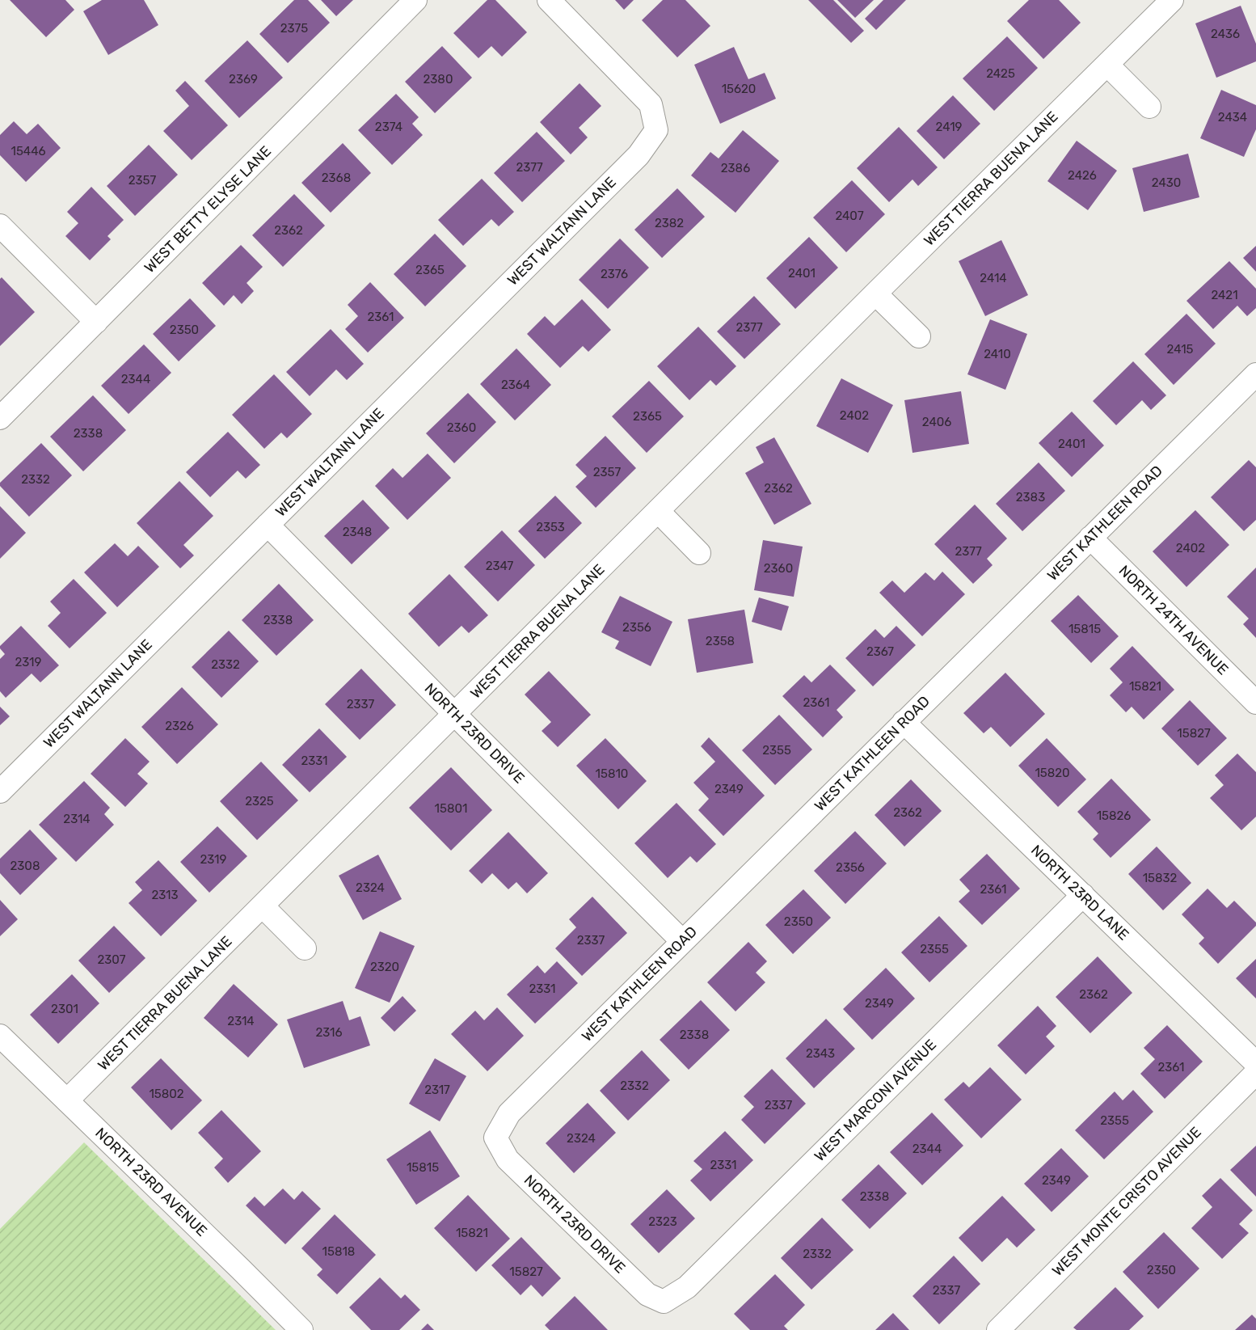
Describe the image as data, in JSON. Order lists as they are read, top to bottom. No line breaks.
{"streets":{"street":["WEST TIERRA BUENA LANE","WEST BETTY ELYSE LANE","WEST WALTANN LANE","WEST KATHLEEN ROAD","NORTH 24TH AVENUE","NORTH 23RD DRIVE","NORTH 23RD LANE","WEST MARCONI AVENUE","NORTH 23RD AVENUE","WEST MONTE CRISTO AVENUE"]},"crossings":[["WEST TIERRA BUENA LANE","NORTH 23RD DRIVE"],["WEST TIERRA BUENA LANE","NORTH 23RD AVENUE"],["WEST WALTANN LANE","NORTH 23RD DRIVE"],["WEST KATHLEEN ROAD","NORTH 24TH AVENUE"],["WEST KATHLEEN ROAD","NORTH 23RD DRIVE"],["WEST KATHLEEN ROAD","NORTH 23RD LANE"],["NORTH 23RD DRIVE","WEST MARCONI AVENUE"],["NORTH 23RD LANE","WEST MARCONI AVENUE"]],"house_numbers":["2375","2436","2425","2369","2380","15620","2434","2374","2419","15446","2377","2386","2426","2368","2357","2430","2407","2382","2362","2365","2401","2376","2414","2421","2361","2377","2350","2415","2410","2344","2364","2402","2365","2406","2360","2338","2401","2357","2332","2362","2383","2353","2348","2402","2377","2347","2360","2338","2356","15815","2358","2367","2319","2332","15821","2361","2337","2326","15827","2355","2331","15820","15810","2349","2325","15801","2362","15826","2314","2319","2308","2356","15832","2324","2361","2313","2350","2337","2355","2307","2320","2331","2362","2349","2301","2314","2316","2338","2343","2361","2332","2317","15802","2337","2355","2324","2344","2331","15815","2349","2338","2323","15821","15818","2332","2350","15827","2337"]}
